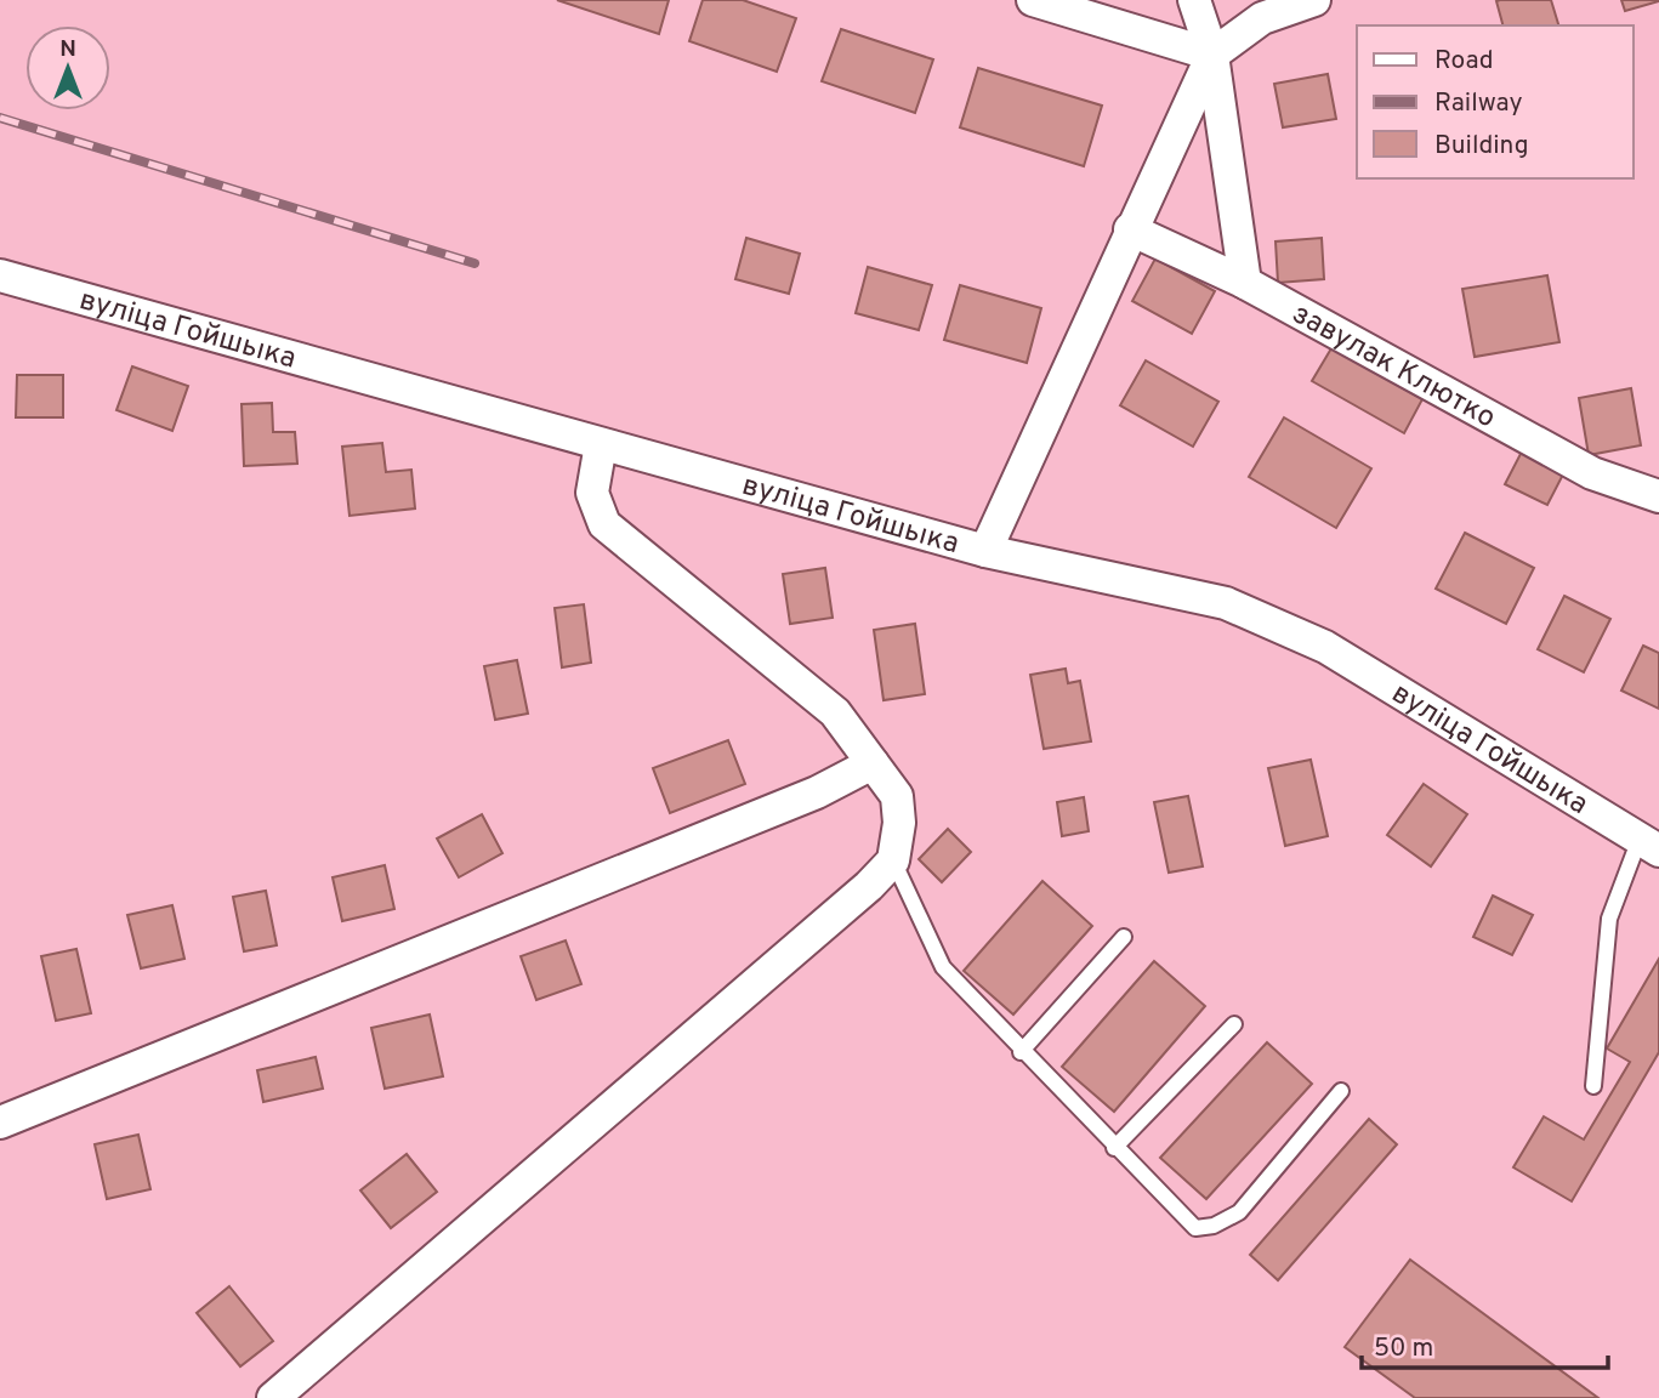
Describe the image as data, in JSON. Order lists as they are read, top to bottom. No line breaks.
{"streets":{"street":["вуліца Гойшыка","завулак Клютко"]},"legend":["Road","Railway","Building"],"scale_bar":"50 m","north":"top"}
